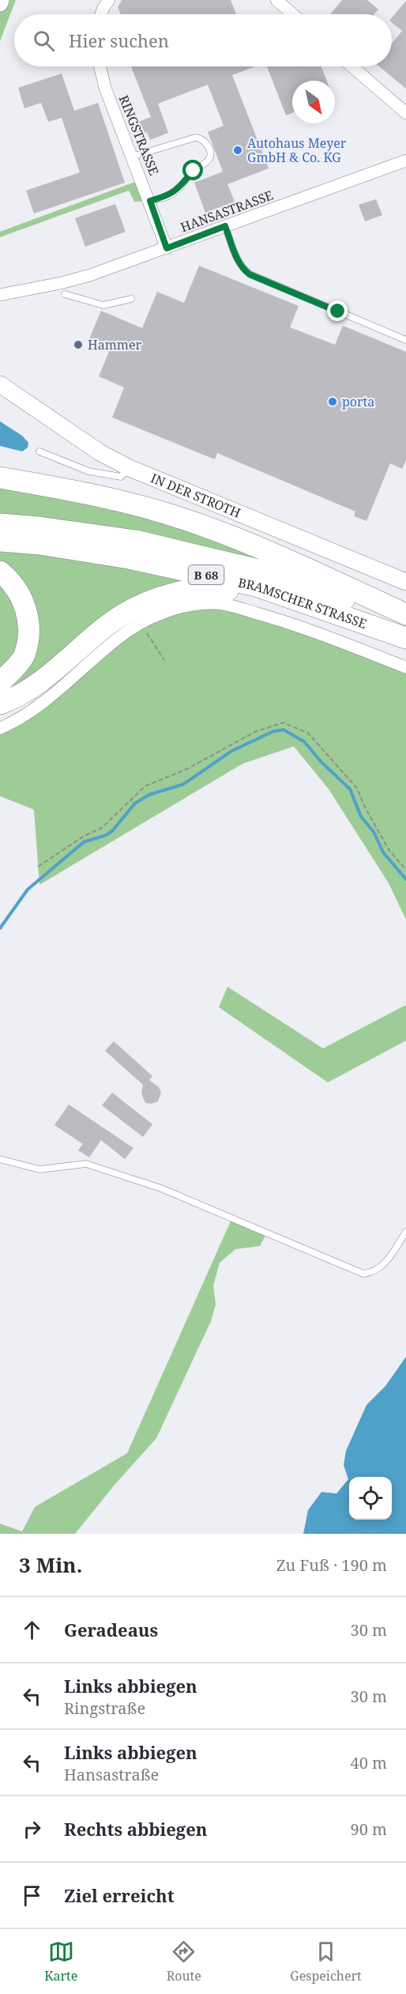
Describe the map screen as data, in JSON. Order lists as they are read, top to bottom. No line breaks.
{"streets":{"highway":["B 68","BRAMSCHER STRASSE"],"street":["RINGSTRASSE","HANSASTRASSE","IN DER STROTH"]},"crossings":[["RINGSTRASSE","HANSASTRASSE"]],"places":["Autohaus Meyer GmbH & Co. KG","Hammer","porta"],"north":"bottom right","page":{"search":"Hier suchen","heading":["3 Min.","Zu Fuß · 190 m"],"list":[["Geradeaus","30 m"],["Links abbiegen","Ringstraße","30 m"],["Links abbiegen","Hansastraße","40 m"],["Rechts abbiegen","90 m"],"Ziel erreicht"],"nav":["Karte","Route","Gespeichert"]}}
